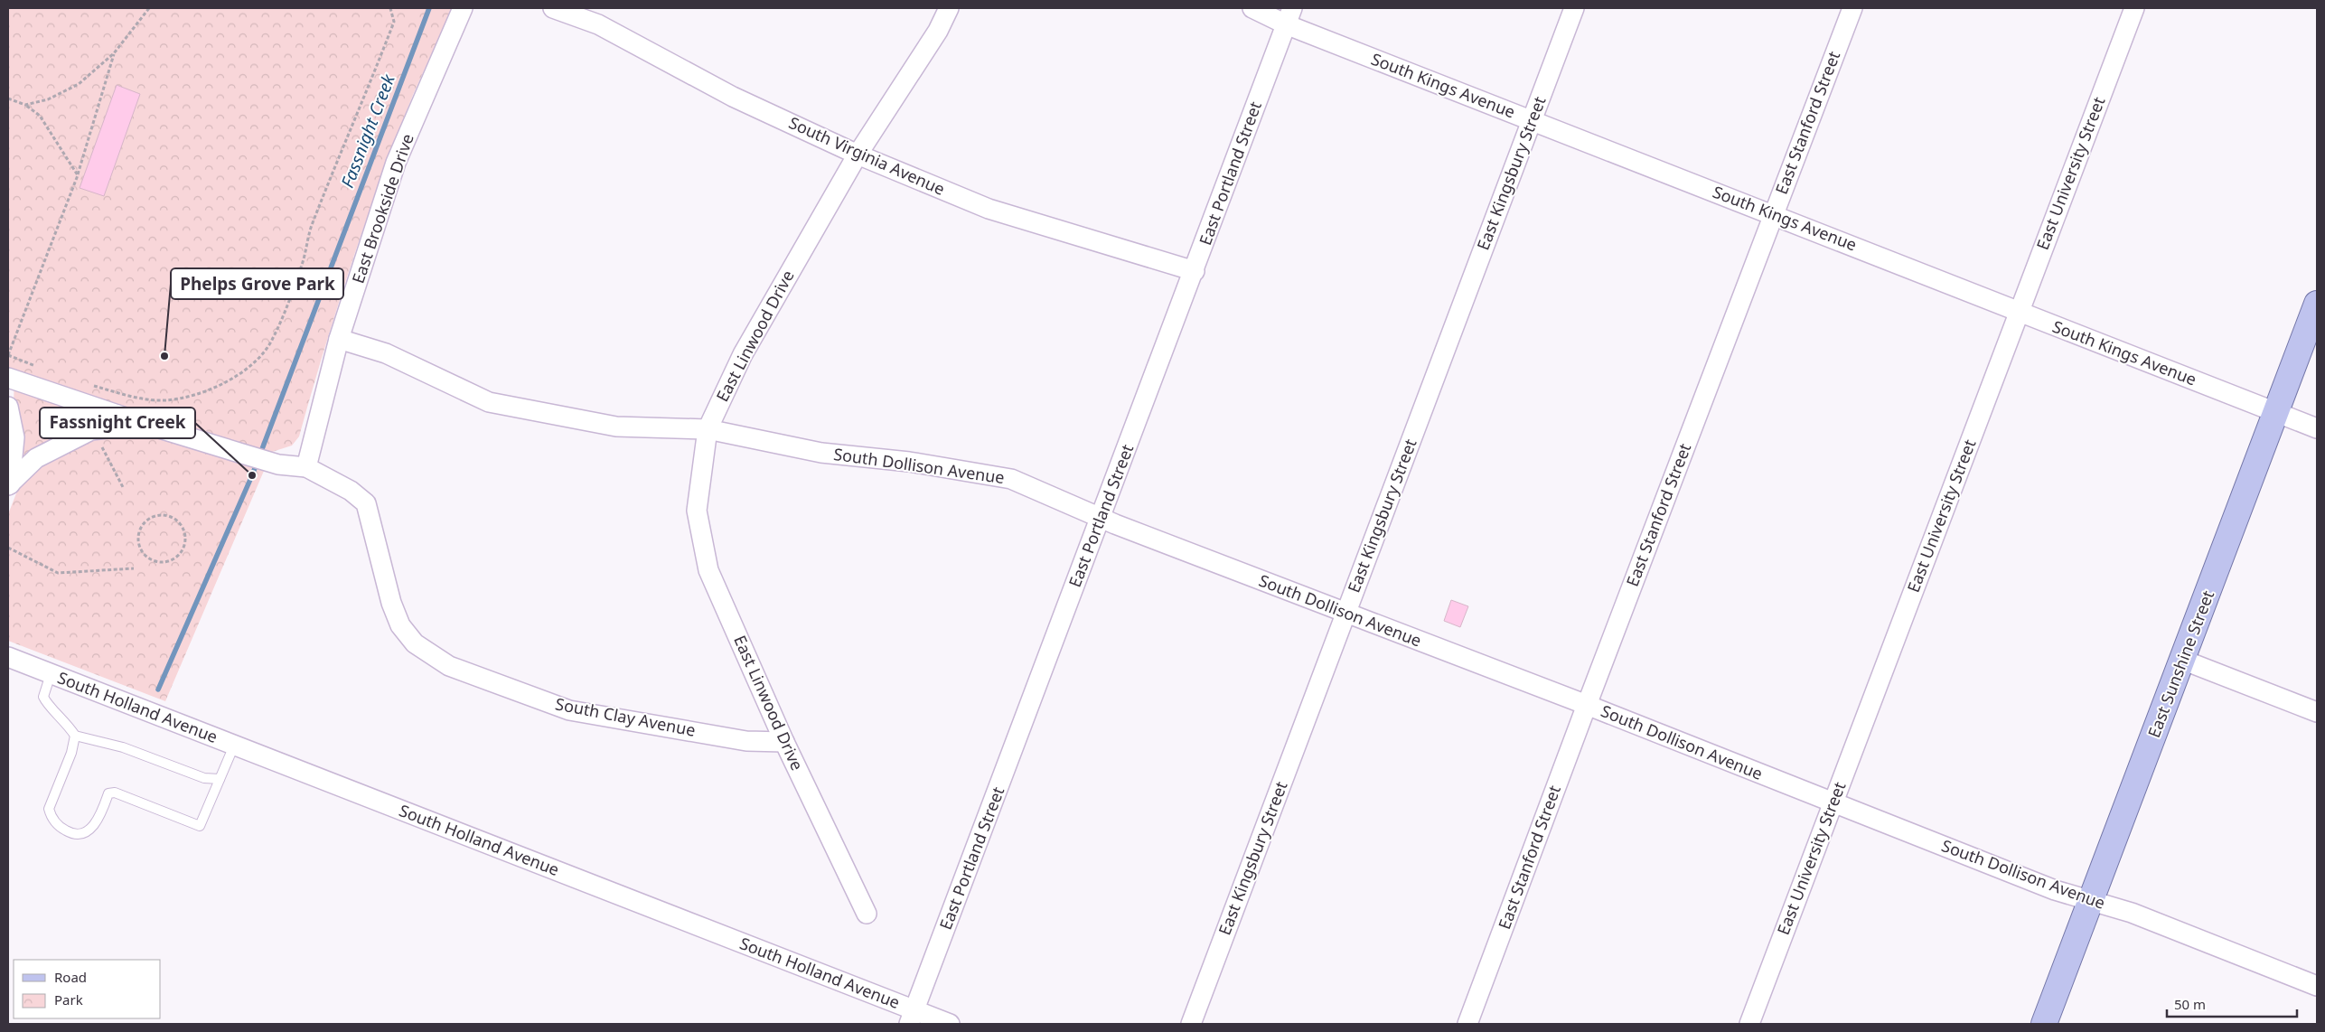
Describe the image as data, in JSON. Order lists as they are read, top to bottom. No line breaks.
{"streets":{"main road":["East Sunshine Street"],"street":["South Kings Avenue","East Stanford Street","South Virginia Avenue","East Portland Street","East Kingsbury Street","East University Street","East Brookside Drive","East Linwood Drive","South Dollison Avenue","South Holland Avenue","South Clay Avenue"]},"crossings":[["South Kings Avenue","East Stanford Street"],["South Kings Avenue","East Portland Street"],["South Kings Avenue","East Kingsbury Street"],["South Kings Avenue","East University Street"],["South Kings Avenue","East Sunshine Street"],["East Stanford Street","South Dollison Avenue"],["South Virginia Avenue","East Portland Street"],["South Virginia Avenue","East Linwood Drive"],["East Portland Street","South Dollison Avenue"],["East Portland Street","South Holland Avenue"],["East Kingsbury Street","South Dollison Avenue"],["East University Street","South Dollison Avenue"],["East Brookside Drive","South Dollison Avenue"],["East Brookside Drive","South Clay Avenue"],["East Linwood Drive","South Dollison Avenue"],["East Linwood Drive","South Clay Avenue"],["South Dollison Avenue","East Sunshine Street"]],"water":["Fassnight Creek"],"places":["Phelps Grove Park","Fassnight Creek"],"legend":["Road","Park"],"scale_bar":"50 m"}
